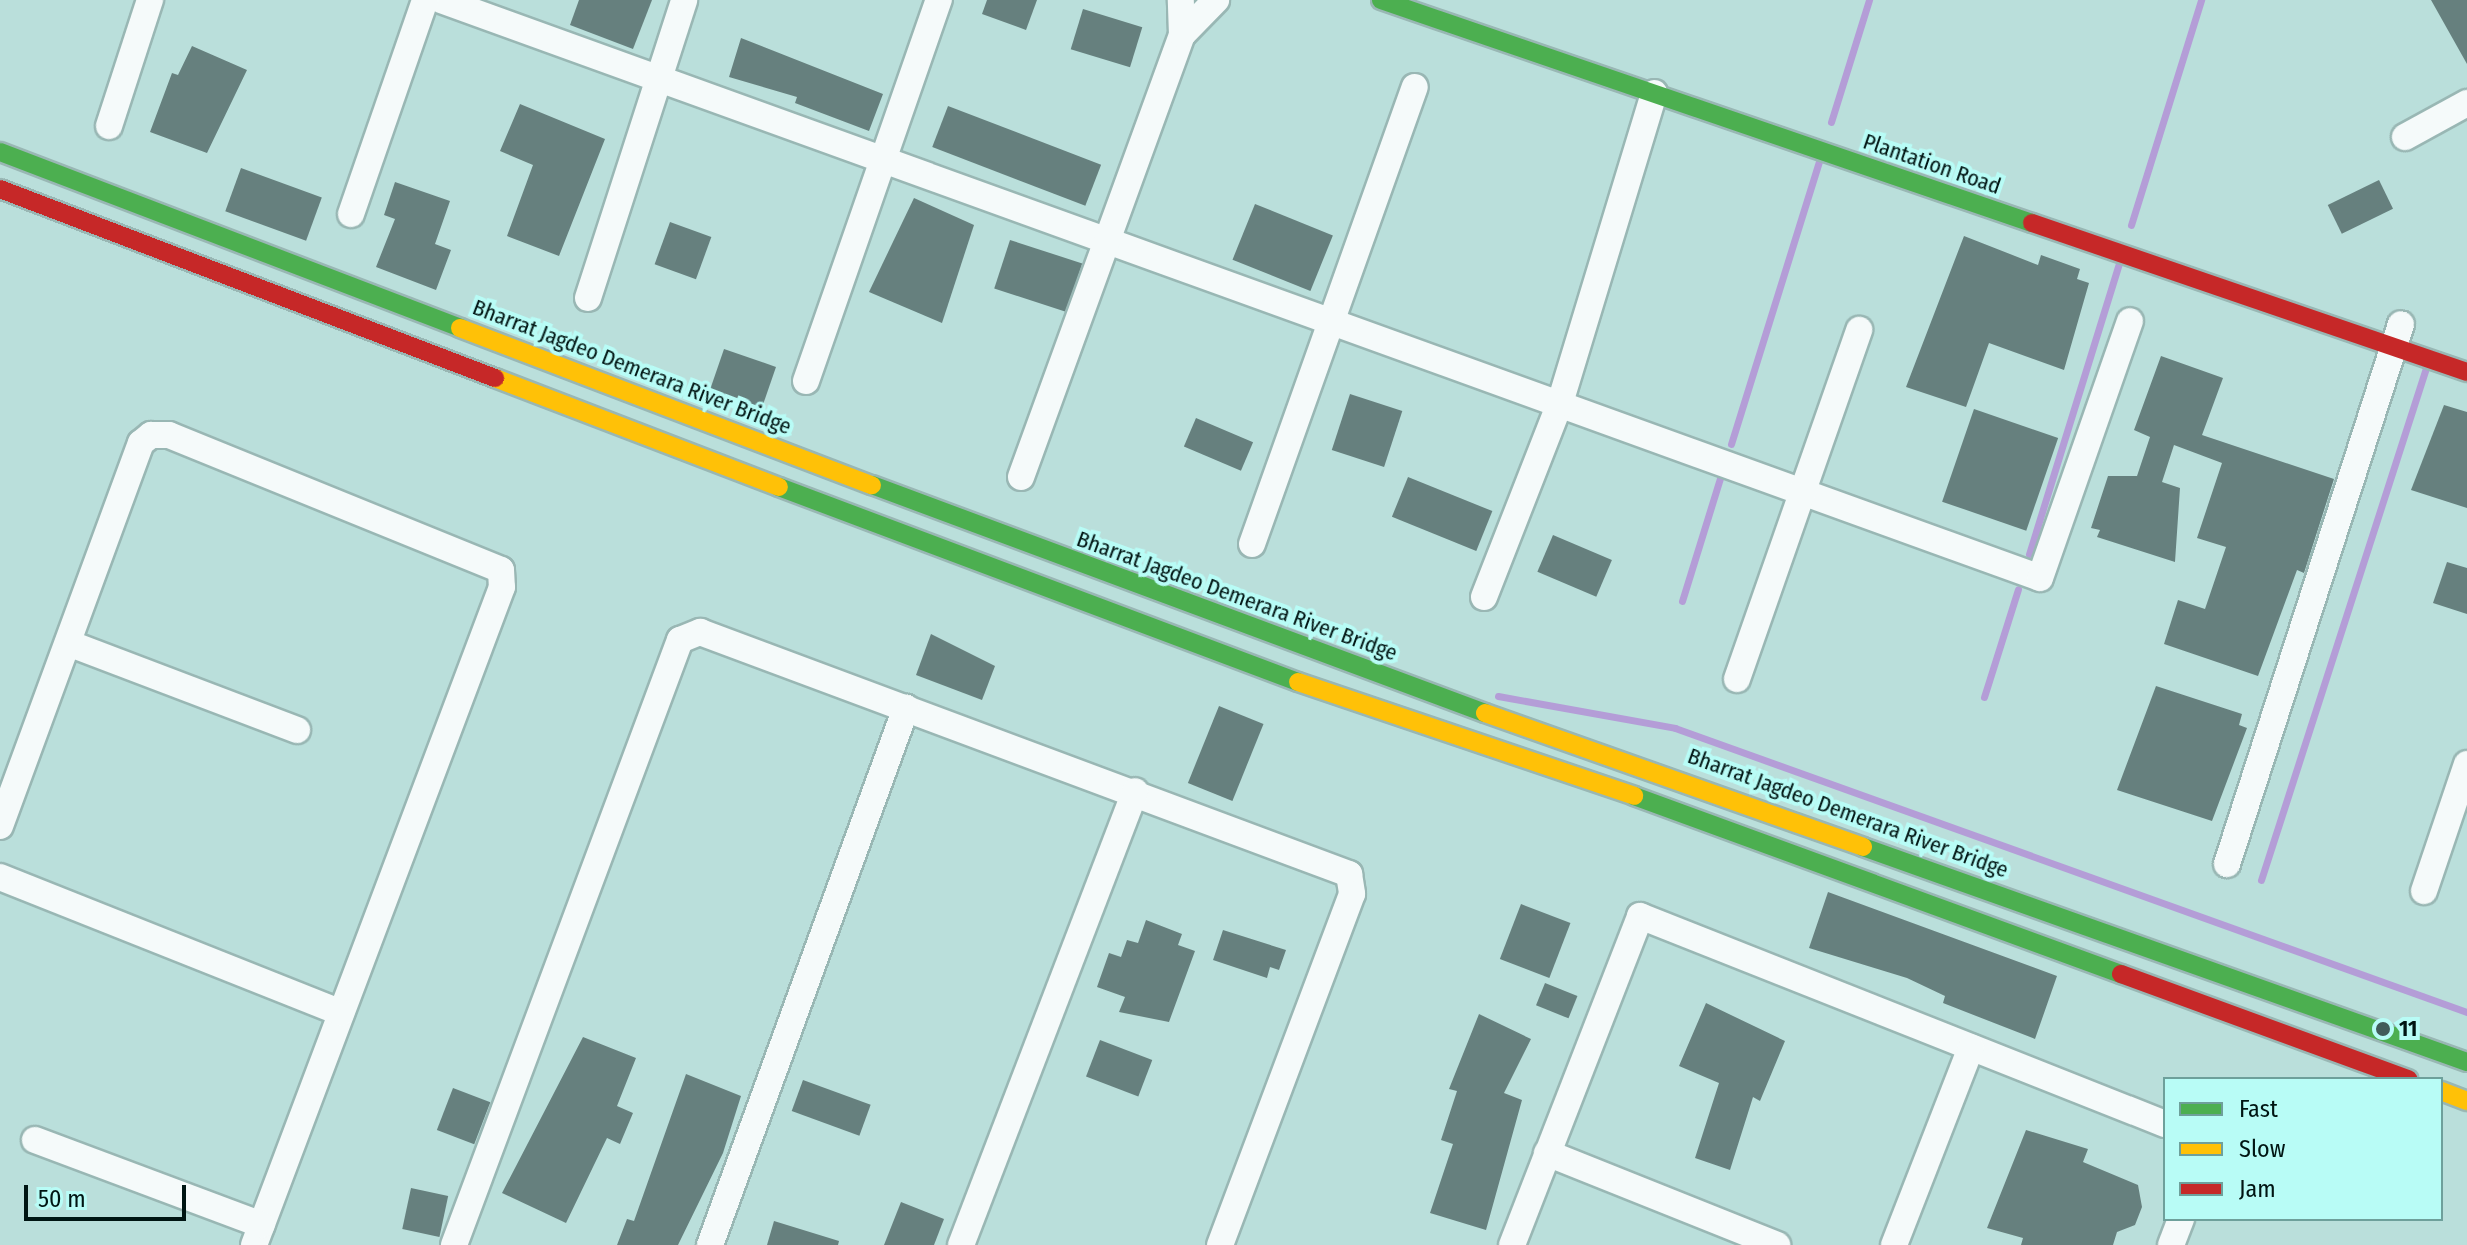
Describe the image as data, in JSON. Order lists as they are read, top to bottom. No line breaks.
{"streets":{"main road":["Plantation Road","Bharrat Jagdeo Demerara River Bridge"]},"places":["11"],"legend":["Fast","Slow","Jam"],"scale_bar":"50 m"}
